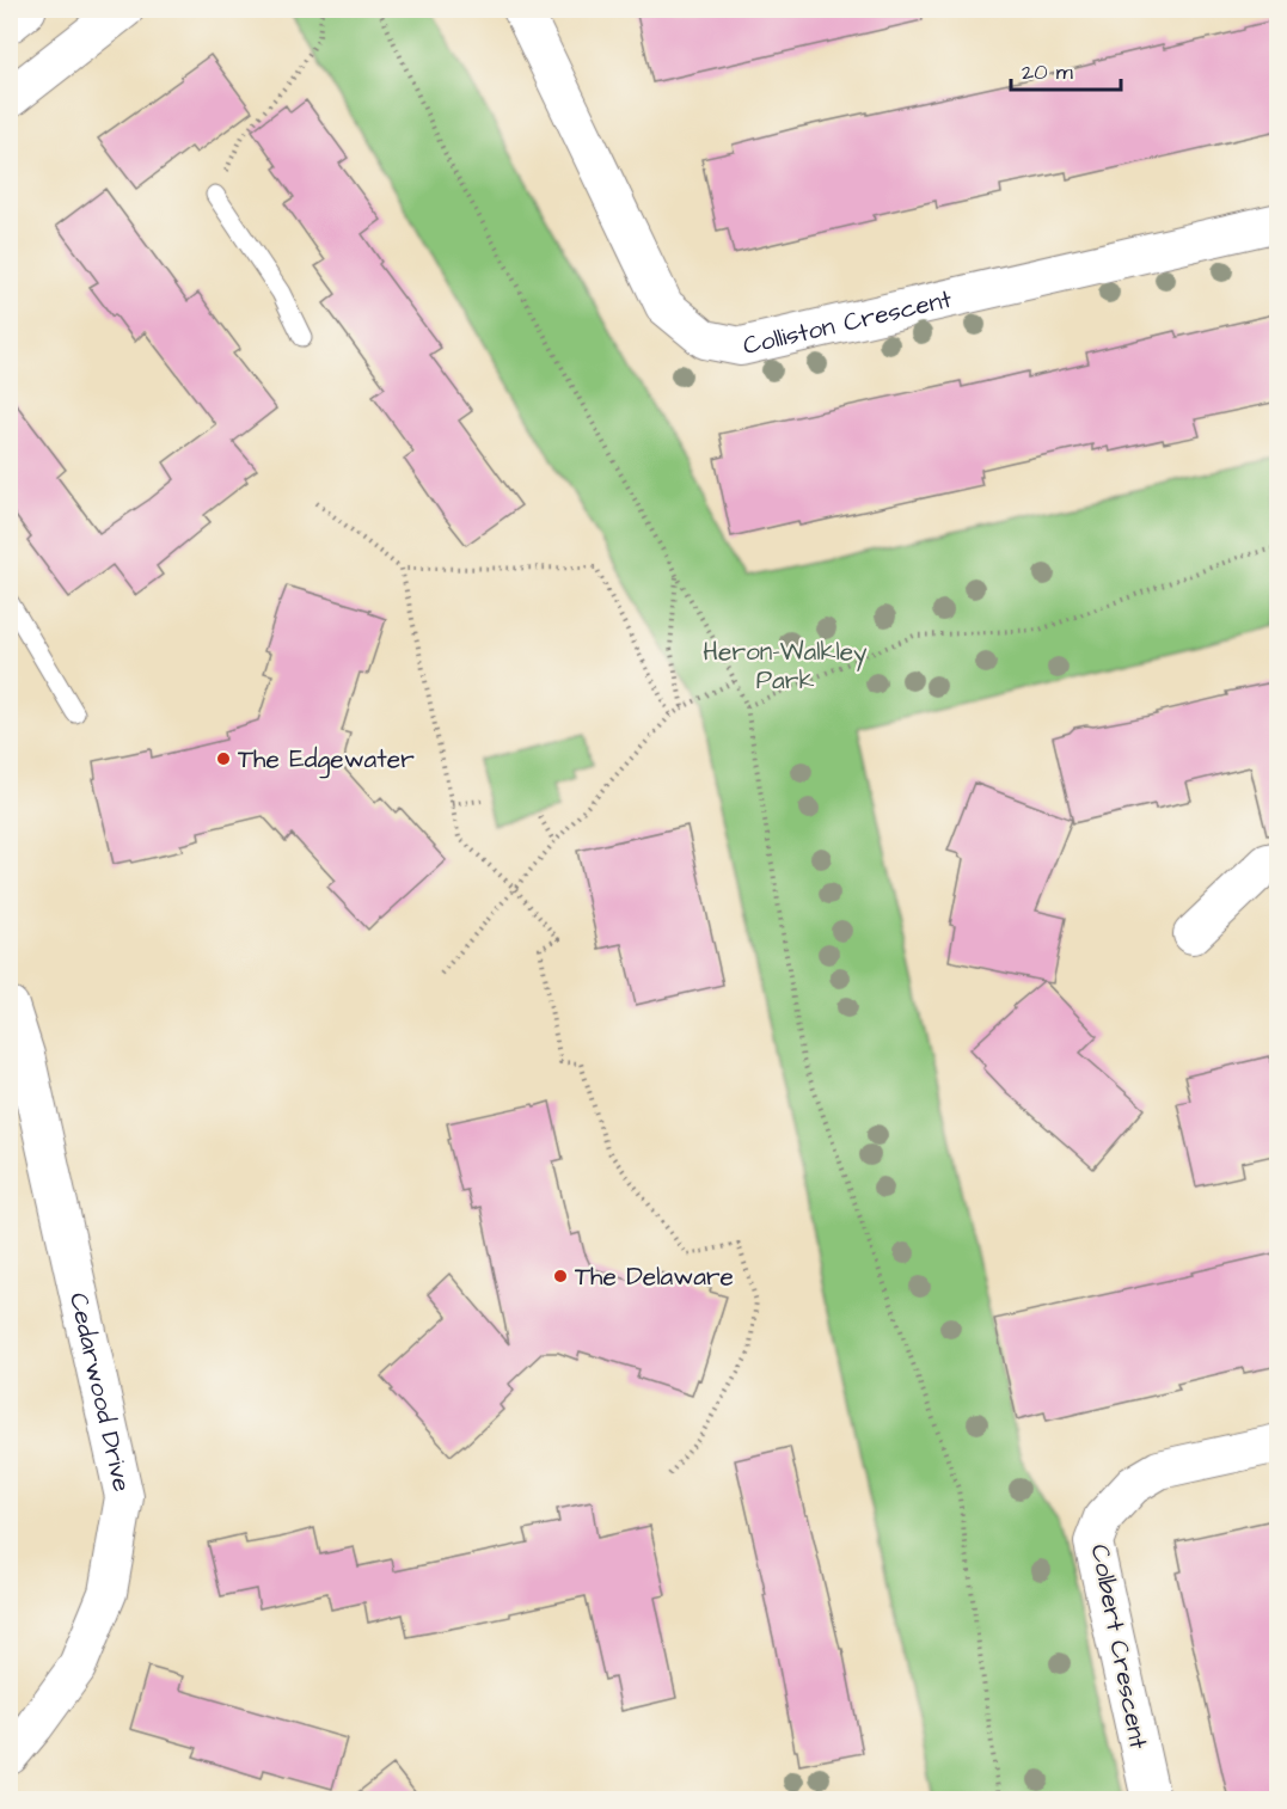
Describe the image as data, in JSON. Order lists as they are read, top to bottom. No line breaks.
{"streets":{"street":["Colliston Crescent","Cedarwood Drive","Colbert Crescent"]},"parks":["Heron-Walkley Park"],"places":["The Edgewater","The Delaware"],"scale_bar":"20 m"}
